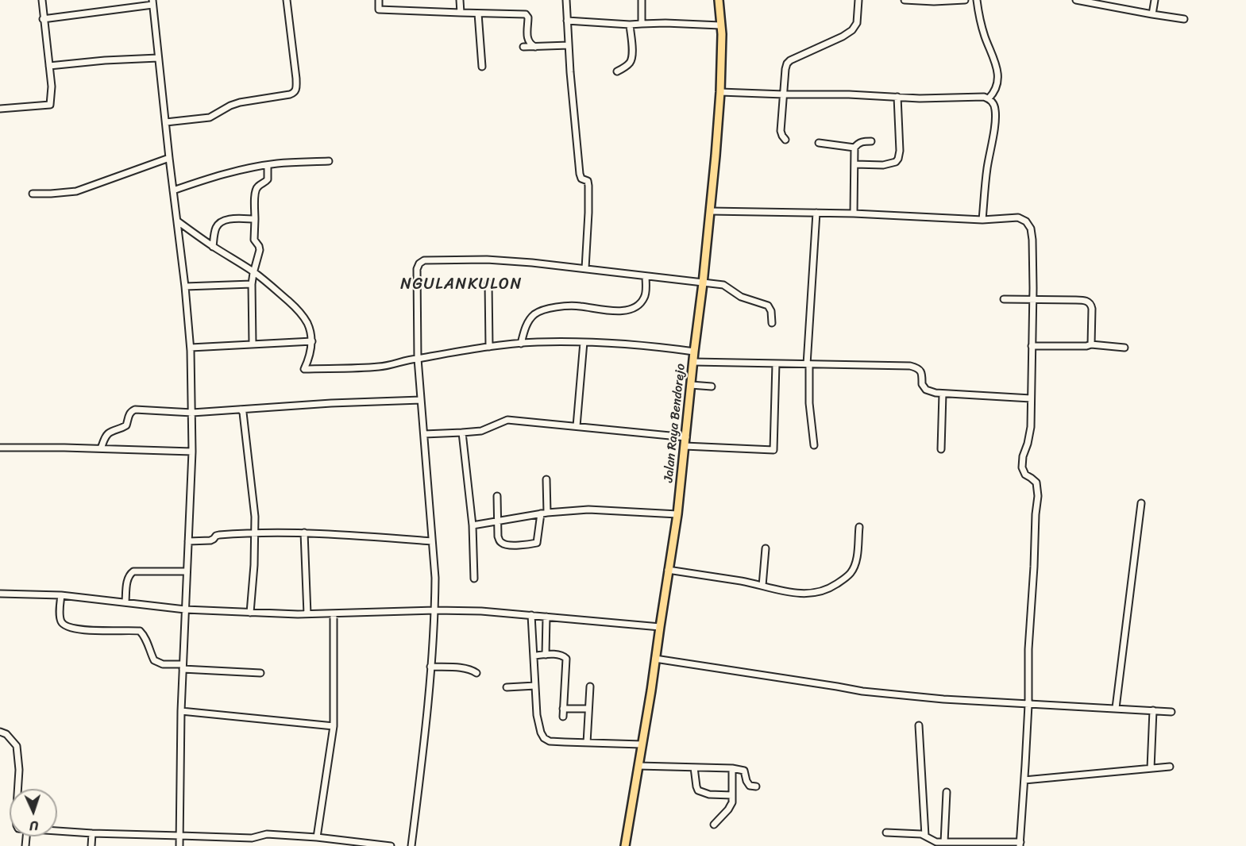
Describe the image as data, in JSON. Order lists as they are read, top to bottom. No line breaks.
{"streets":{"main road":["Jalan Raya Bendorejo"]},"districts":["NGULANKULON"],"north":"bottom"}
